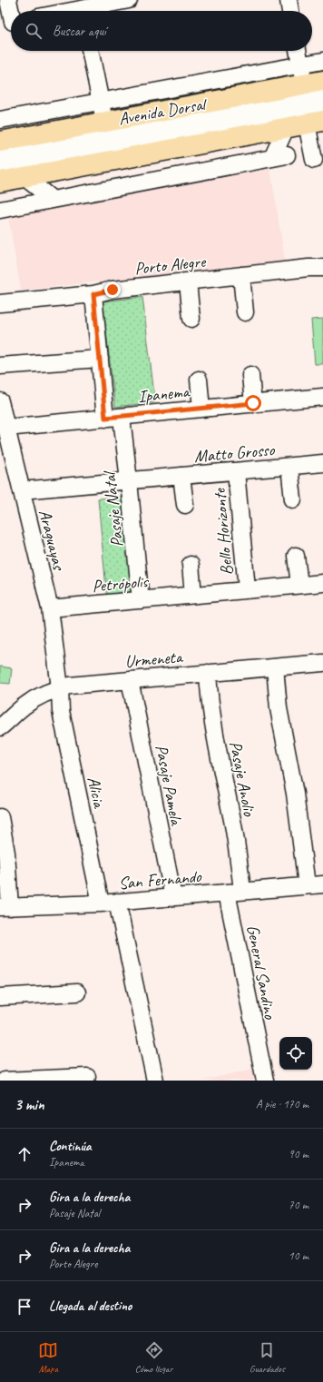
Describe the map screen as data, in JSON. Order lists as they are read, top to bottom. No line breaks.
{"streets":{"main road":["Avenida Dorsal"],"street":["Porto Alegre","Ipanema","Matto Grosso","Pasaje Natal","Bello Horizonte","Araguayas","Petrópolis","Urmeneta","Pasaje Anolio","Pasaje Pamela","Alicia","San Fernando","General Sandino"]},"crossings":[["Ipanema","Pasaje Natal"],["Ipanema","Araguayas"],["Matto Grosso","Pasaje Natal"],["Matto Grosso","Bello Horizonte"],["Matto Grosso","Araguayas"],["Pasaje Natal","Petrópolis"],["Bello Horizonte","Petrópolis"],["Araguayas","Petrópolis"],["Araguayas","Urmeneta"],["Araguayas","Alicia"],["Urmeneta","Pasaje Anolio"],["Urmeneta","Pasaje Pamela"],["Urmeneta","Alicia"],["Pasaje Anolio","San Fernando"],["Pasaje Anolio","General Sandino"],["Pasaje Pamela","San Fernando"],["Alicia","San Fernando"],["San Fernando","General Sandino"]],"page":{"search":"Buscar aquí","heading":["3 min","A pie · 170 m"],"list":[["Continúa","Ipanema","90 m"],["Gira a la derecha","Pasaje Natal","70 m"],["Gira a la derecha","Porto Alegre","10 m"],"Llegada al destino"],"nav":["Mapa","Cómo llegar","Guardados"]}}
